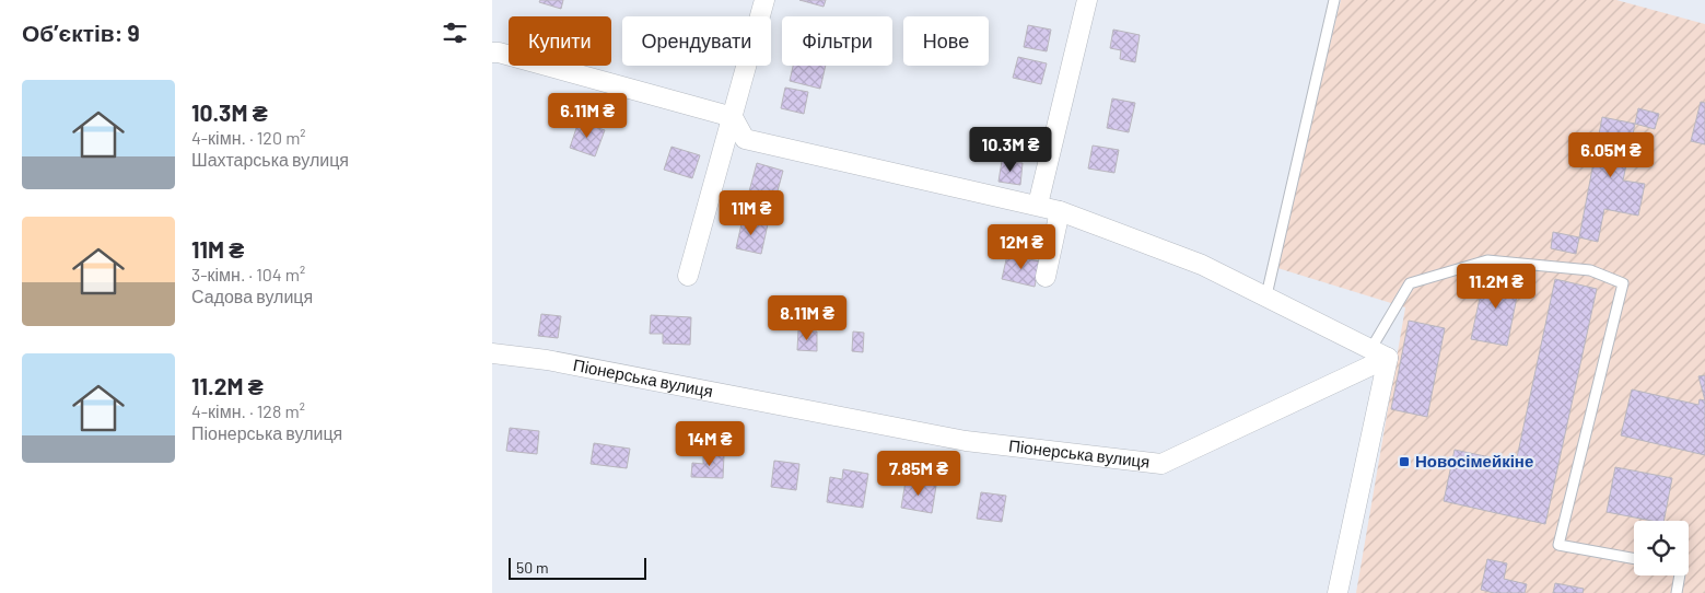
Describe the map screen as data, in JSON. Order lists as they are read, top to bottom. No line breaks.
{"streets":{"street":["Піонерська вулиця"]},"places":{"transit":["Новосімейкіне"]},"scale_bar":"50 m","page":{"heading":"Об’єктів: 9","chip":["Купити","Орендувати","Фільтри","Нове"],"list":[{"name":"10.3M ₴","note":"4-кімн. · 120 m² · Шахтарська вулиця"},{"name":"11M ₴","note":"3-кімн. · 104 m² · Садова вулиця"},{"name":"11.2M ₴","note":"4-кімн. · 128 m² · Піонерська вулиця"}],"price":["6.11M ₴","10.3M ₴","6.05M ₴","11M ₴","12M ₴","11.2M ₴","8.11M ₴","14M ₴","7.85M ₴"],"scale":"50 m"}}
